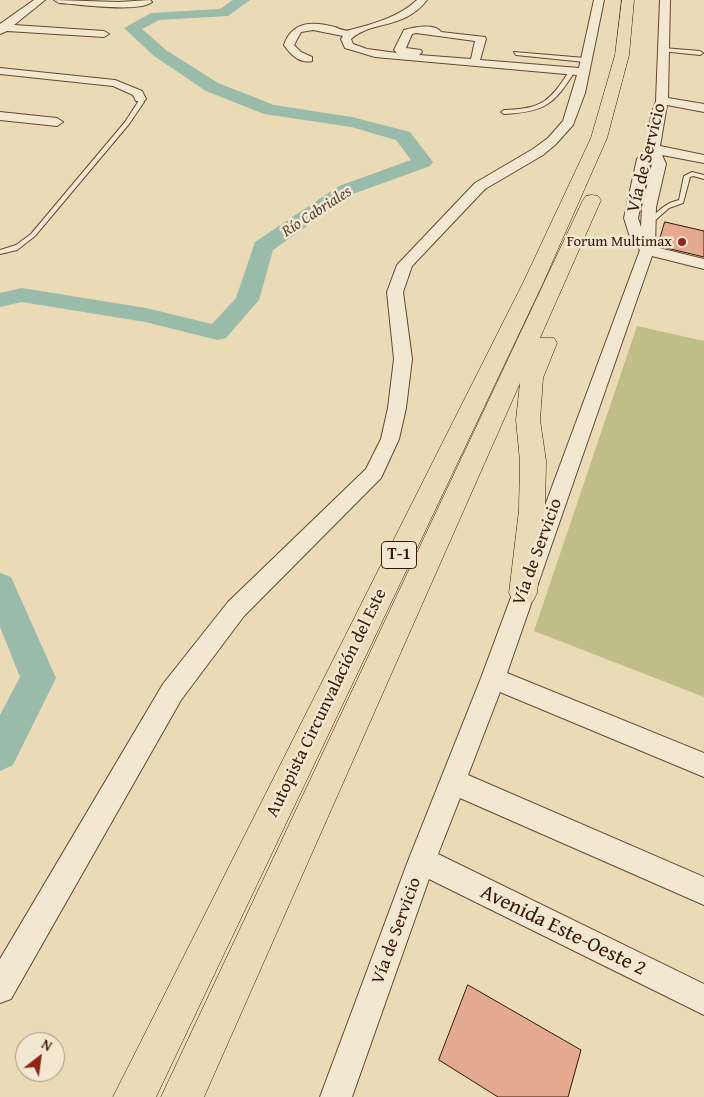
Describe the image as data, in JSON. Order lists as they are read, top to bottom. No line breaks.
{"streets":{"highway":["T-1","Autopista Circunvalación del Este"],"street":["Vía de Servicio","Avenida Este-Oeste 2"]},"crossings":[["Vía de Servicio","Avenida Este-Oeste 2"]],"water":["Río Cabriales"],"places":["Forum Multimax"],"north":"top right"}
